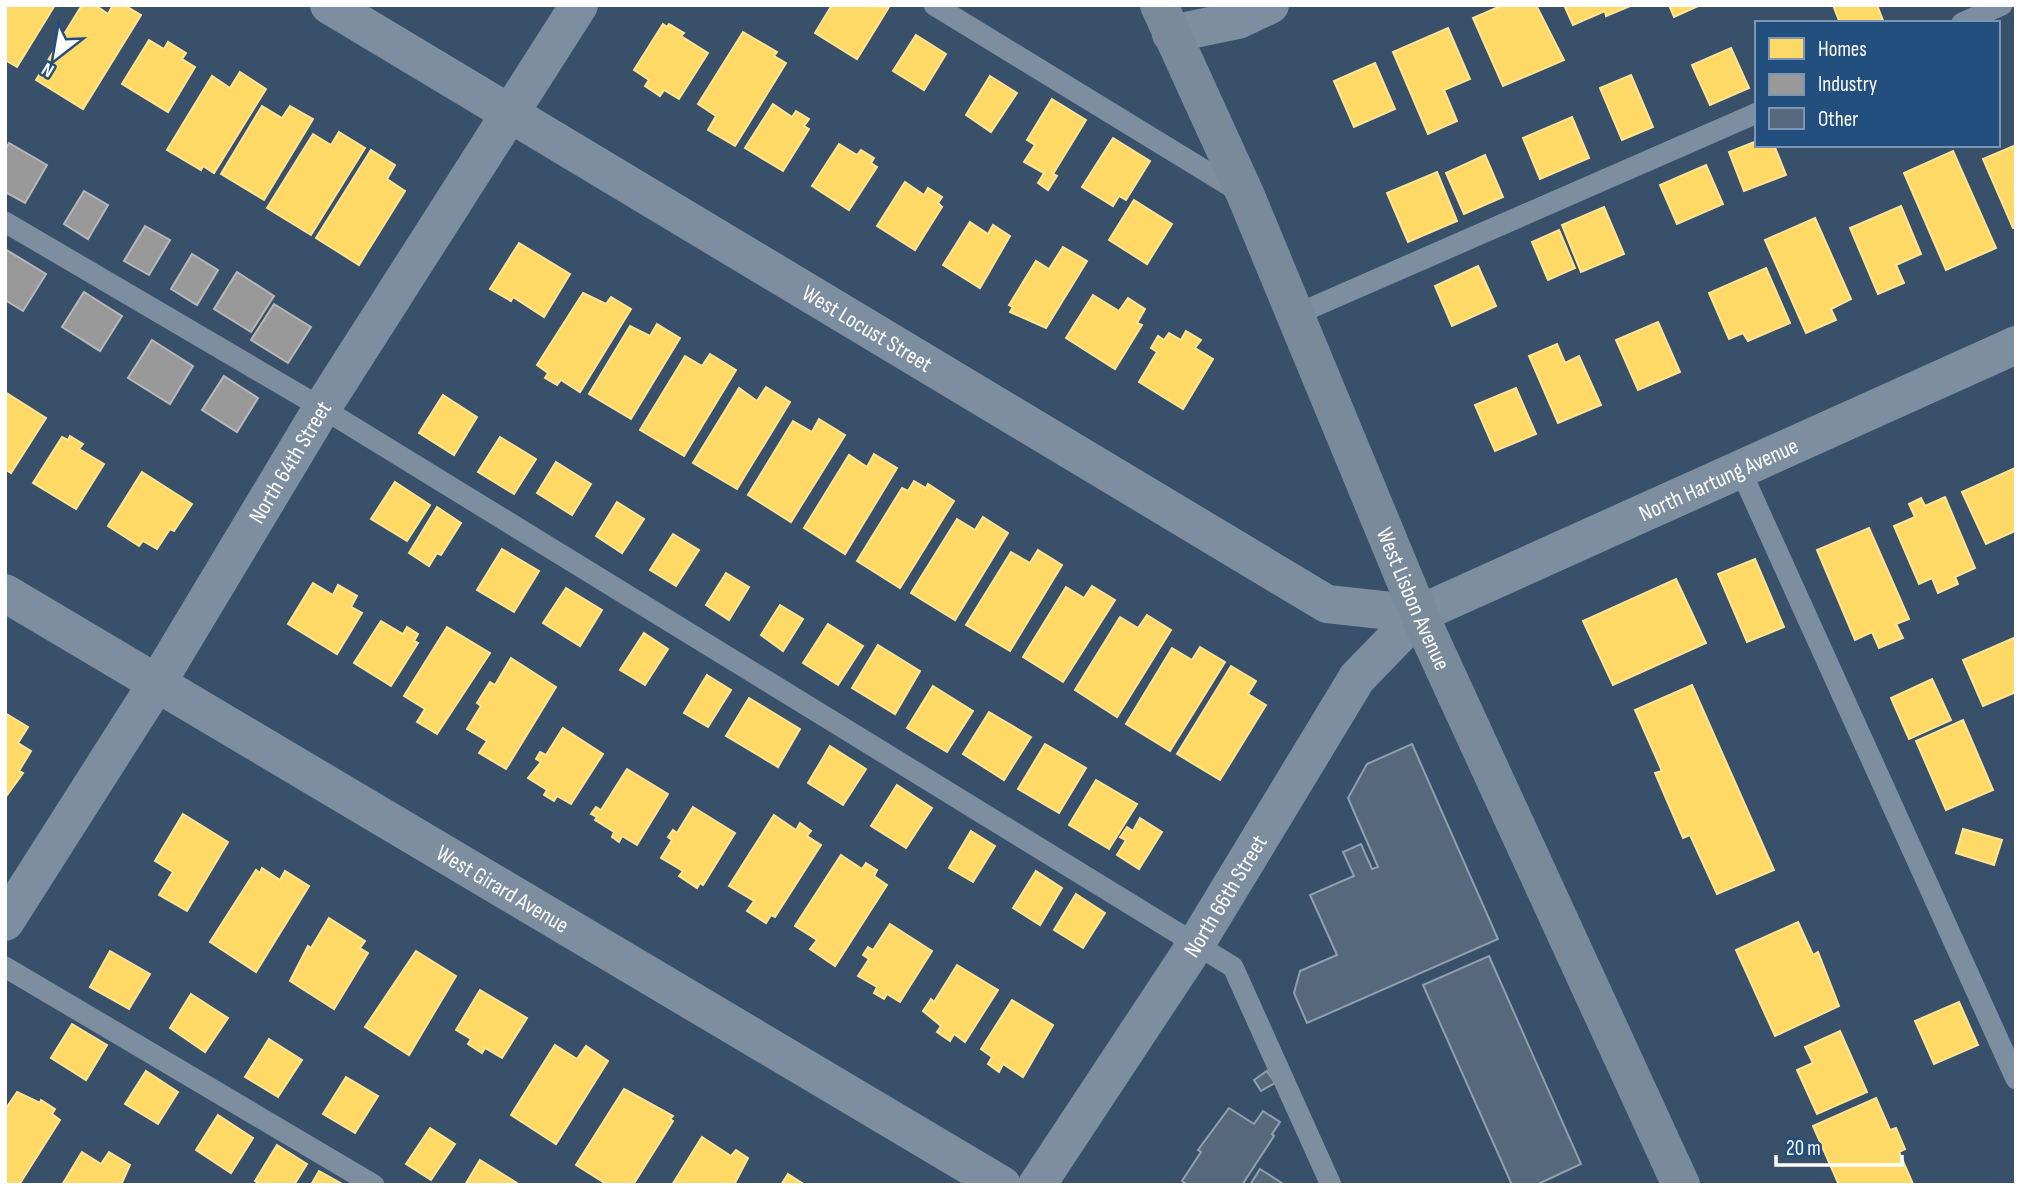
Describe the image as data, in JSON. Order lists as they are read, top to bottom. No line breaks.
{"streets":{"main road":["West Lisbon Avenue"],"street":["West Locust Street","North 64th Street","North Hartung Avenue","West Girard Avenue","North 66th Street"]},"crossings":[["West Locust Street","North 64th Street"],["West Locust Street","North Hartung Avenue"],["West Locust Street","West Lisbon Avenue"],["West Locust Street","North 66th Street"],["North 64th Street","West Girard Avenue"],["North Hartung Avenue","West Lisbon Avenue"],["North Hartung Avenue","North 66th Street"],["West Lisbon Avenue","North 66th Street"]],"legend":["Homes","Industry","Other"],"scale_bar":"20 m","north":"bottom left"}
